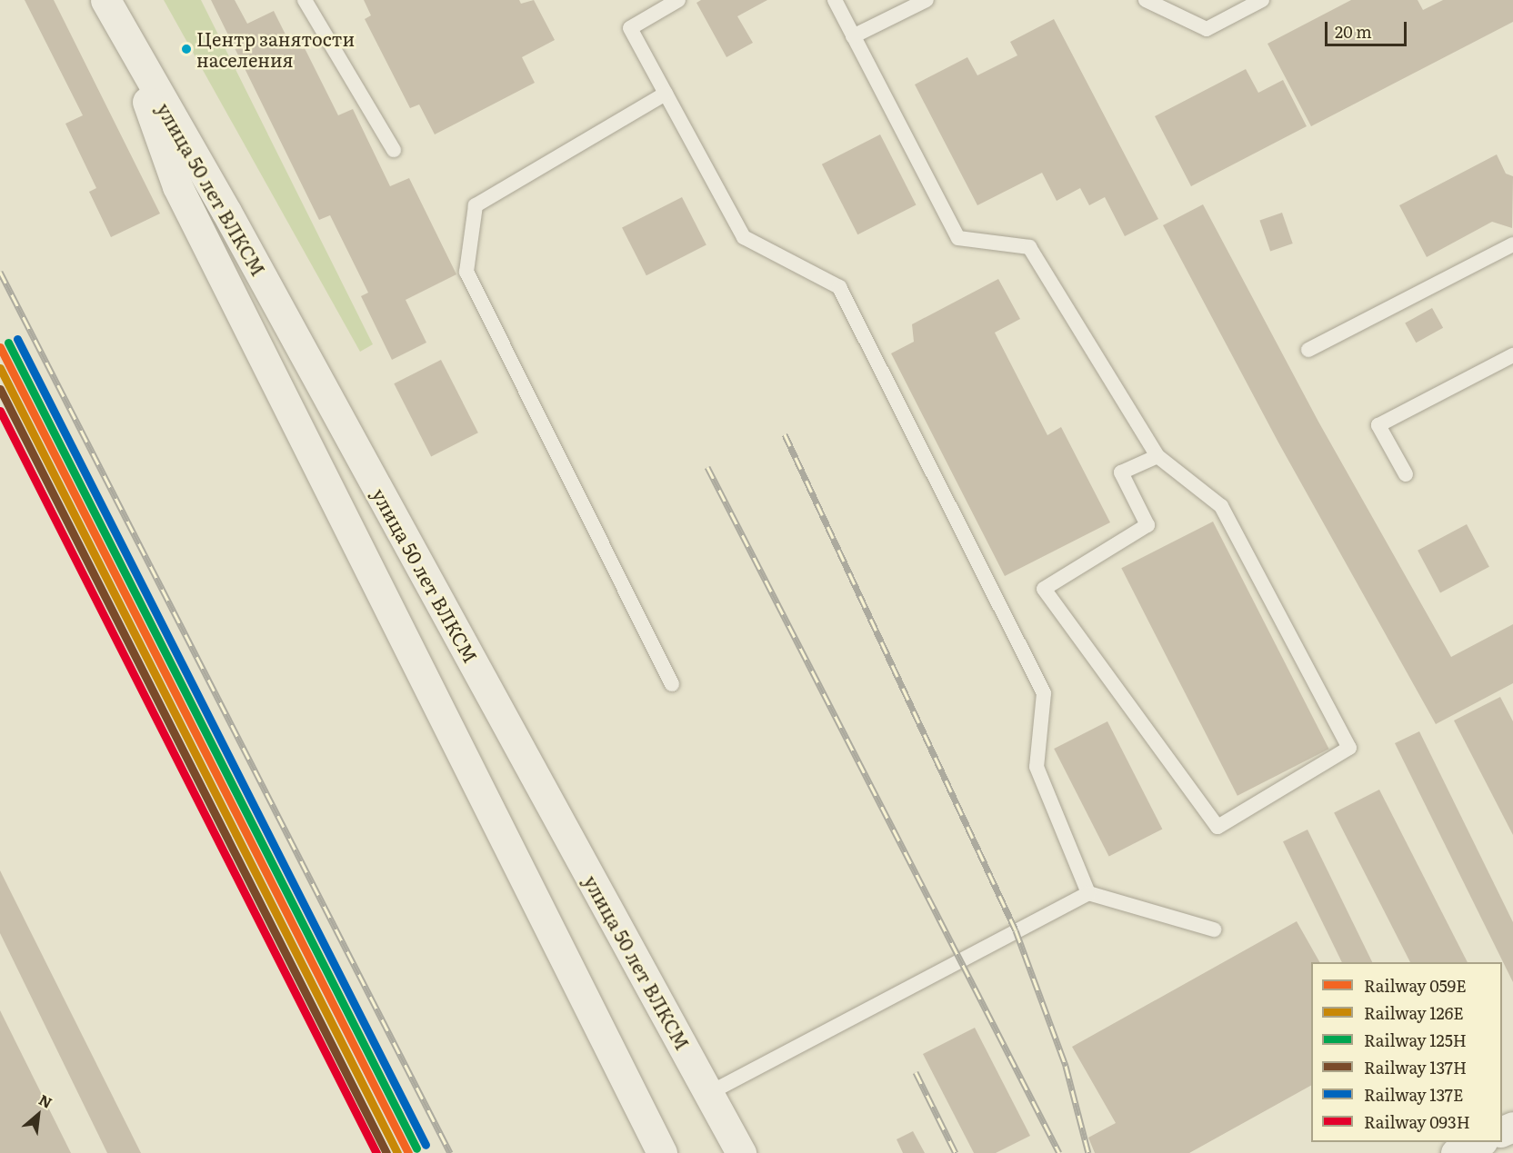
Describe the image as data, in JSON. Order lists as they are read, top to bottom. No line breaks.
{"streets":{"street":["улица 50 лет ВЛКСМ"]},"places":["Центр занятости населения"],"lines":["rail line 137Е","rail line 125Н","rail line 059Е","rail line 126Е","rail line 137Н","rail line 093Н"],"legend":["Railway 059Е","Railway 126Е","Railway 125Н","Railway 137Н","Railway 137Е","Railway 093Н"],"scale_bar":"20 m","north":"top right"}
